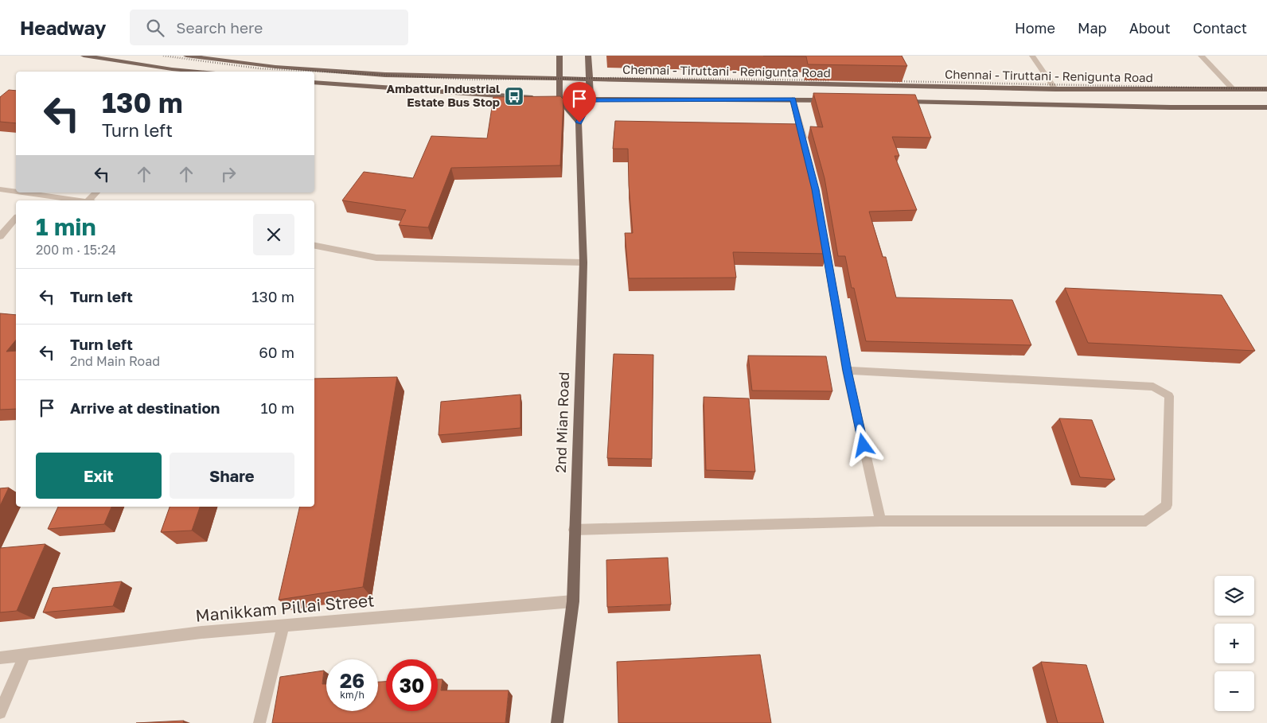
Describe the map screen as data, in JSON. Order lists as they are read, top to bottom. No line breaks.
{"streets":{"main road":["Chennai - Tiruttani - Renigunta Road","2nd Mian Road"],"street":["Manikkam Pillai Street"]},"crossings":[["2nd Mian Road","Manikkam Pillai Street"]],"places":{"bus stop":["Ambattur Industrial Estate Bus Stop"]},"page":{"header":"Headway","search":"Search here","nav":["Home","Map","About","Contact"],"turn":["130 m","Turn left"],"heading":["1 min","200 m · 15:24"],"list":[{"name":"Turn left","value":"130 m"},{"name":"Turn left","note":"2nd Main Road","value":"60 m"},{"name":"Arrive at destination","value":"10 m"}],"buttons":["Exit","Share"],"map_buttons":["+","−"],"speed":"26 km/h","limit":"30"}}
